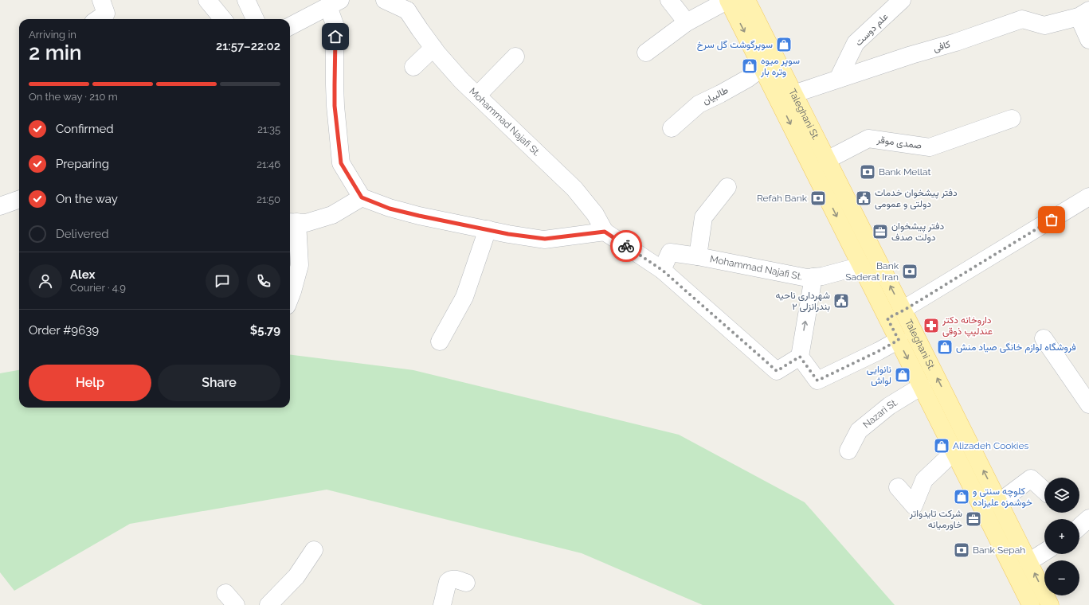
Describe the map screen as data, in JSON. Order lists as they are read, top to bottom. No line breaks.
{"streets":{"main road":["Taleghani St."],"street":["علم دوست","کافی","طالبیان","Mohammad Najafi St.","صمدی موقر","Nazari St."]},"crossings":[["علم دوست","کافی"],["کافی","Taleghani St."],["طالبیان","Taleghani St."],["Taleghani St.","Mohammad Najafi St."],["Taleghani St.","صمدی موقر"],["Taleghani St.","Nazari St."]],"places":{"shop":["سوپرگوشت گل سرخ","سوپر میوه وتره بار","فروشگاه لوازم خانگی صیاد منش","نانوایی لواش","Alizadeh Cookies","کلوچه سنتی و خوشمزه علیزاده"],"bank":["Bank Mellat","Refah Bank","Bank Saderat Iran","Bank Sepah"],"public building":["دفتر پیشخوان خدمات دولتی و عمومی","شهرداری ناحیه ۲ بندرانزلی"],"office":["دفتر پیشخوان دولت صدف","شرکت تایدواتر خاورمیانه"],"pharmacy":["داروخانه دکتر عندلیپ ذوقی"]},"page":{"heading":["2 min","Arriving in","21:57–22:02"],"panel":["Alex","Courier · 4.9","Order #9639","$5.79"],"bar":"On the way · 210 m","list":[["Confirmed","21:35"],["Preparing","21:46"],["On the way","21:50"],"Delivered"],"buttons":["Help","Share"],"map_buttons":["+","−"]}}
